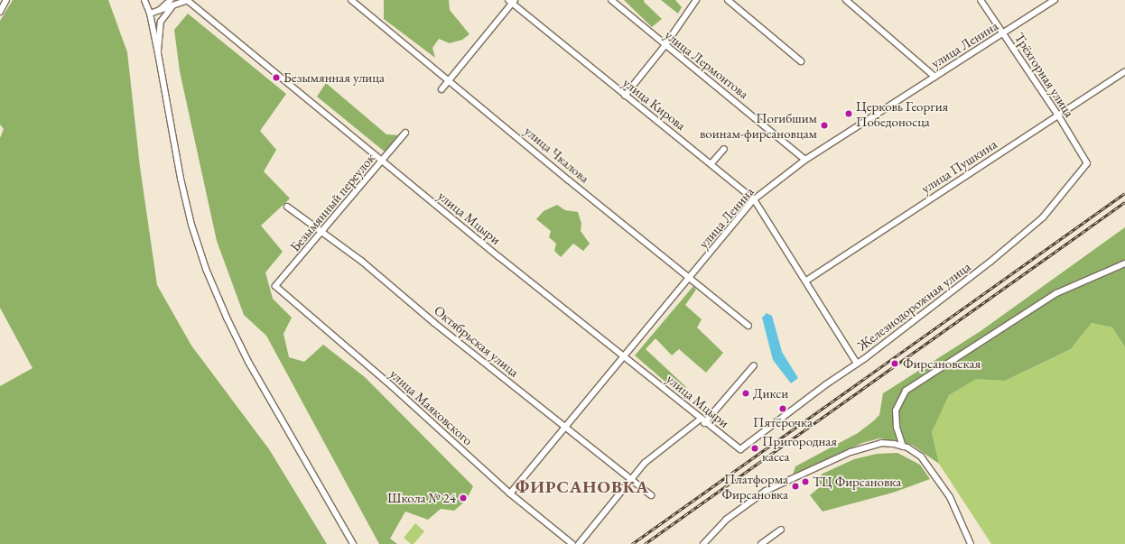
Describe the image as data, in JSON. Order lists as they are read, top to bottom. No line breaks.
{"streets":{"street":["улица Ленина","улица Лермонтова","Трёхгорная улица","улица Кирова","улица Чкалова","улица Пушкина","Безымянный переулок","улица Мцыри","Железнодорожная улица","Октябрьская улица","улица Маяковского"]},"crossings":[["улица Ленина","улица Лермонтова"],["улица Ленина","Трёхгорная улица"],["улица Ленина","улица Кирова"],["улица Ленина","улица Чкалова"],["улица Ленина","улица Мцыри"],["улица Ленина","Октябрьская улица"],["улица Ленина","улица Маяковского"],["Трёхгорная улица","улица Пушкина"],["Трёхгорная улица","Железнодорожная улица"],["улица Кирова","улица Пушкина"],["улица Кирова","Железнодорожная улица"],["Безымянный переулок","улица Мцыри"],["Безымянный переулок","Октябрьская улица"],["Безымянный переулок","улица Маяковского"],["улица Мцыри","Железнодорожная улица"]],"districts":["ФИРСАНОВКА"],"places":["Безымянная улица","Церковь Георгия Победоносца","Погибшим воинам-фирсановцам","Фирсановская","Дикси","Пятёрочка","Пригородная касса","ТЦ Фирсановка","Платформа Фирсановка","Школа № 24"]}
